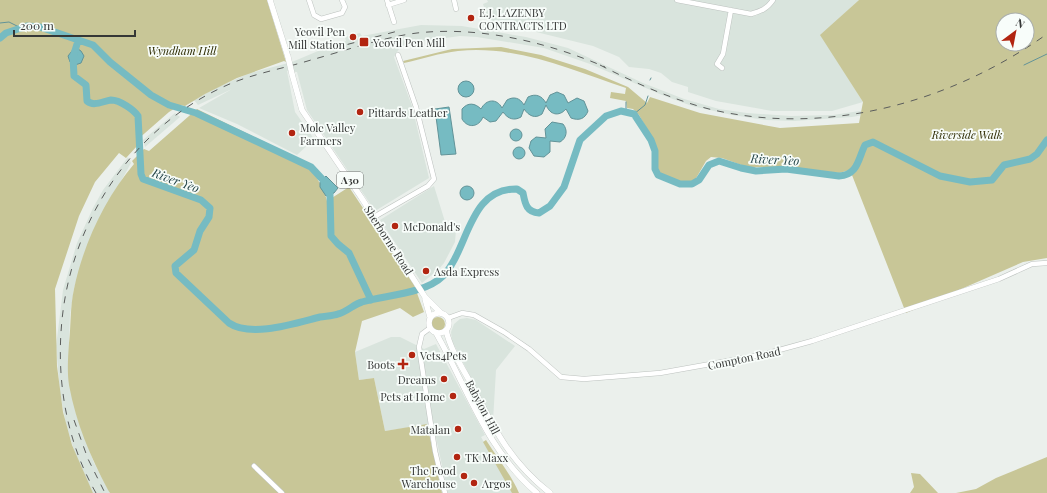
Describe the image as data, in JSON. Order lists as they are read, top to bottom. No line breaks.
{"streets":{"main road":["A30","Sherborne Road","Babylon Hill"],"street":["Compton Road"]},"crossings":[["A30","Sherborne Road"],["A30","Compton Road"],["A30","Babylon Hill"],["Compton Road","Babylon Hill"]],"water":["River Yeo"],"parks":["Wyndham Hill","Riverside Walk"],"places":{"other":["E.J. LAZENBY CONTRACTS LTD","Yeovil Pen Mill Station","Pittards Leather","Mole Valley Farmers","McDonald's","Asda Express","Vets4Pets","Dreams","Pets at Home","Matalan","TK Maxx","The Food Warehouse","Argos"],"transit":["Yeovil Pen Mill"],"health":["Boots"]},"scale_bar":"200 m","north":"top right"}
